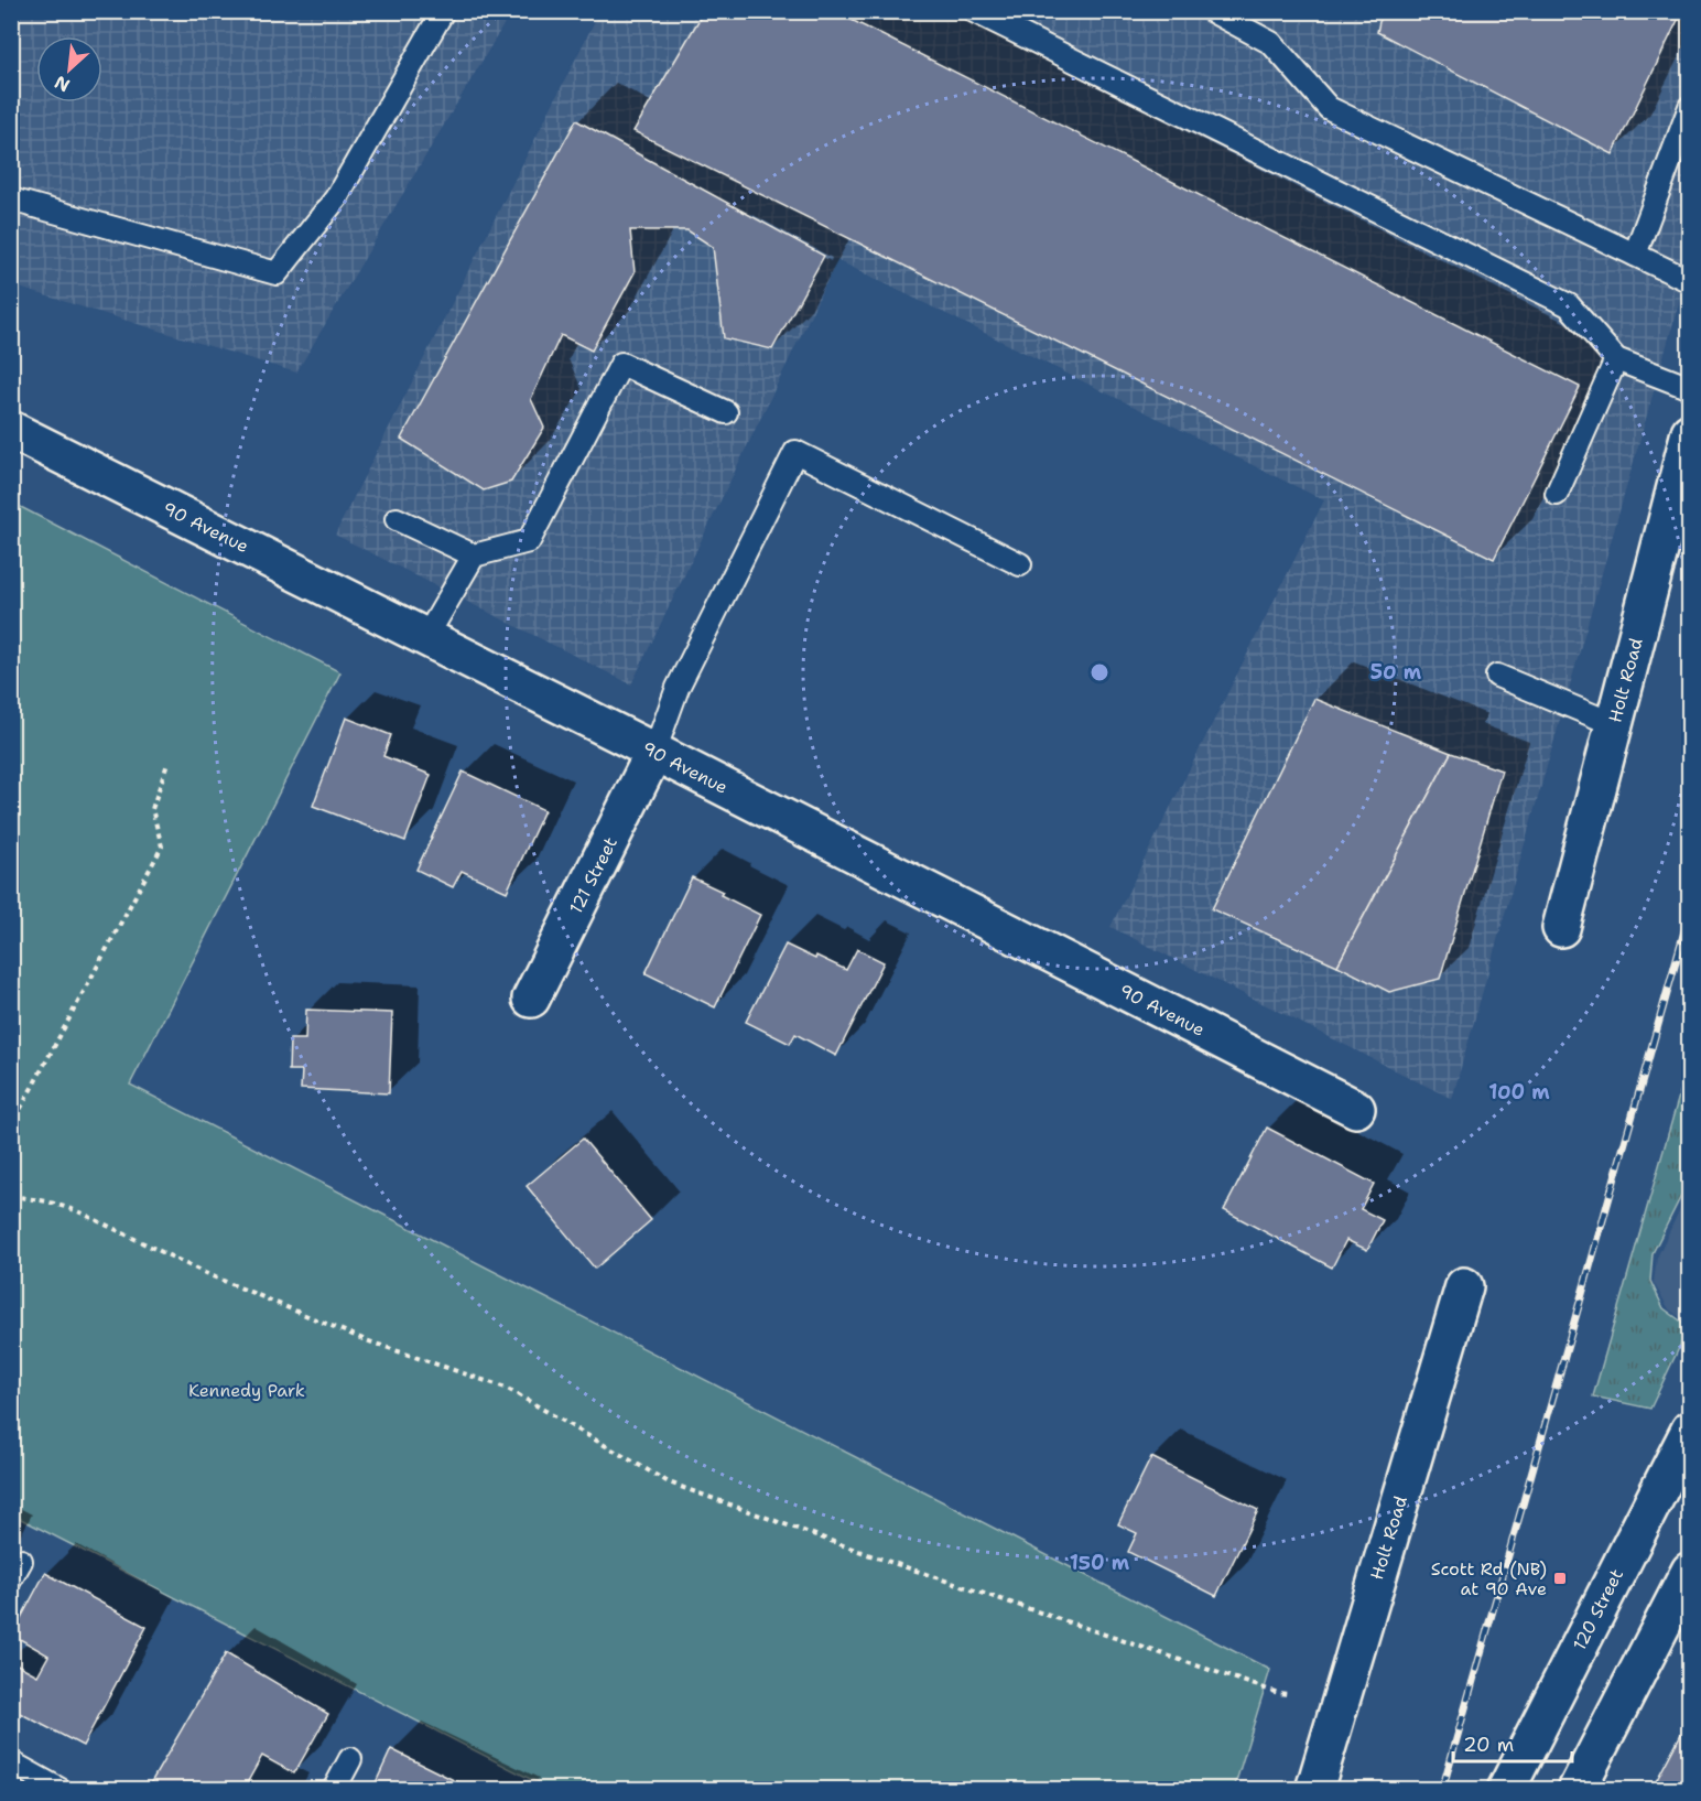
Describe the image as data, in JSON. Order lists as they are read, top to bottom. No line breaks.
{"streets":{"street":["90 Avenue","Holt Road","121 Street","120 Street"]},"crossings":[["90 Avenue","121 Street"]],"parks":["Kennedy Park"],"places":{"transit":["Scott Rd (NB) at 90 Ave"]},"scale_bar":"20 m","north":"bottom left","rings":["50 m","100 m","150 m"]}
